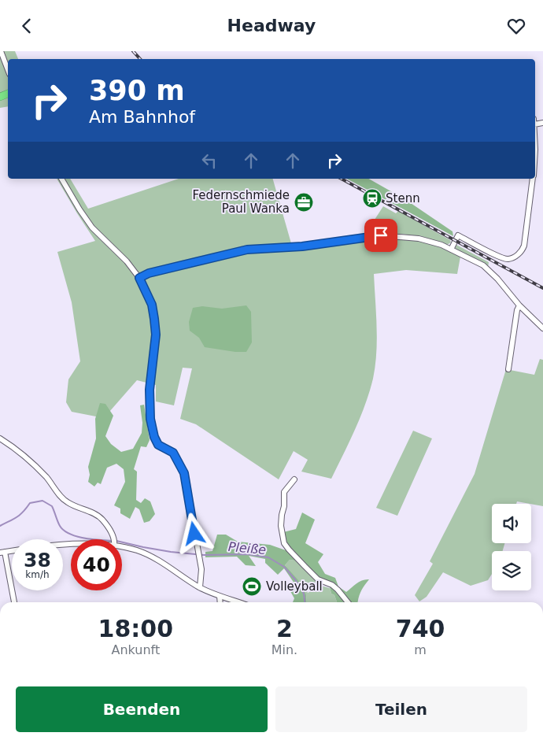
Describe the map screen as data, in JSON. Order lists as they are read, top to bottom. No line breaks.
{"water":["Pleiße"],"places":{"station":["Stenn"],"office":["Federnschmiede Paul Wanka"],"sports":["Volleyball"]},"page":{"header":"Headway","turn":["390 m","Am Bahnhof"],"speed":"38 km/h","limit":"40","eta":["18:00","Ankunft","2","Min.","740","m"],"buttons":["Beenden","Teilen"]}}
